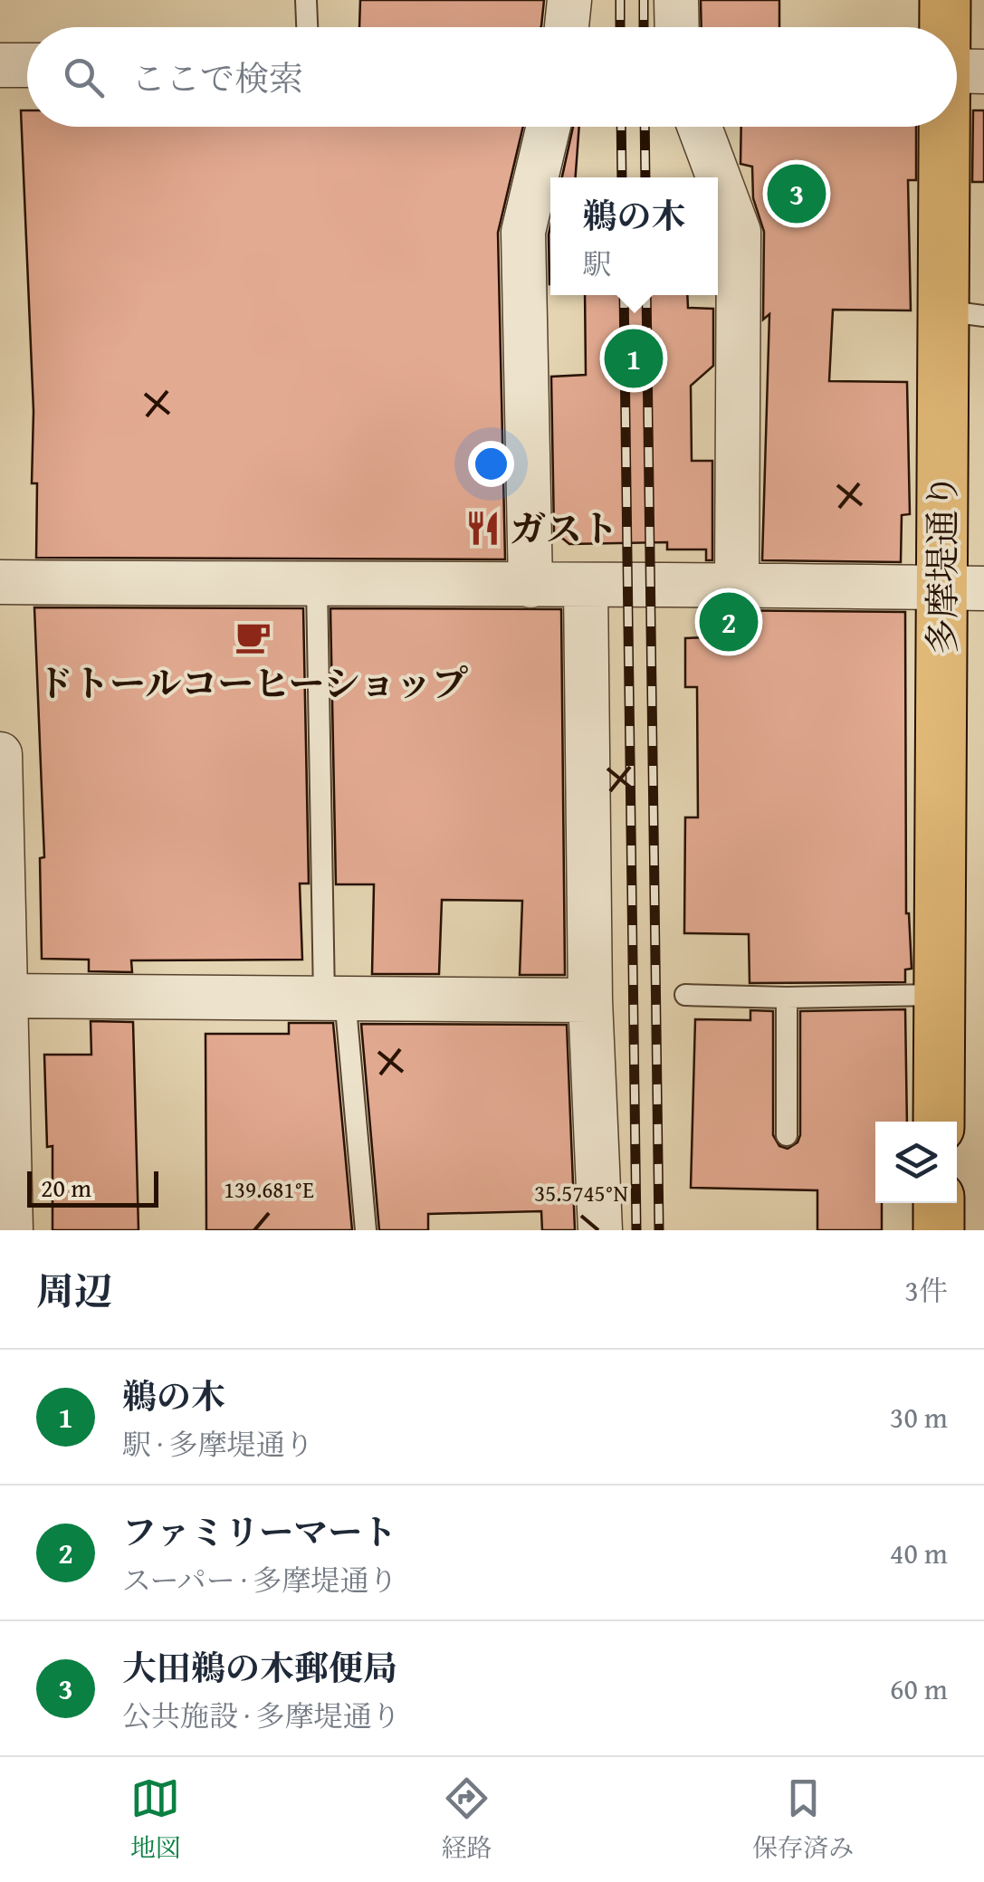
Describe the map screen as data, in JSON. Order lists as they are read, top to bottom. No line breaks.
{"streets":{"main road":["多摩堤通り"]},"places":{"restaurant":["ガスト"],"cafe":["ドトールコーヒーショップ"]},"scale_bar":"20 m","page":{"search":"ここで検索","pins":["3","1","2"],"popup":["鵜の木","駅"],"scale":"20 m","heading":["周辺","3件"],"list":[{"mark":"1","name":"鵜の木","note":"駅 · 多摩堤通り","value":"30 m"},{"mark":"2","name":"ファミリーマート","note":"スーパー · 多摩堤通り","value":"40 m"},{"mark":"3","name":"大田鵜の木郵便局","note":"公共施設 · 多摩堤通り","value":"60 m"}],"nav":["地図","経路","保存済み"]},"coordinates":["139.681°E","35.5745°N"]}
